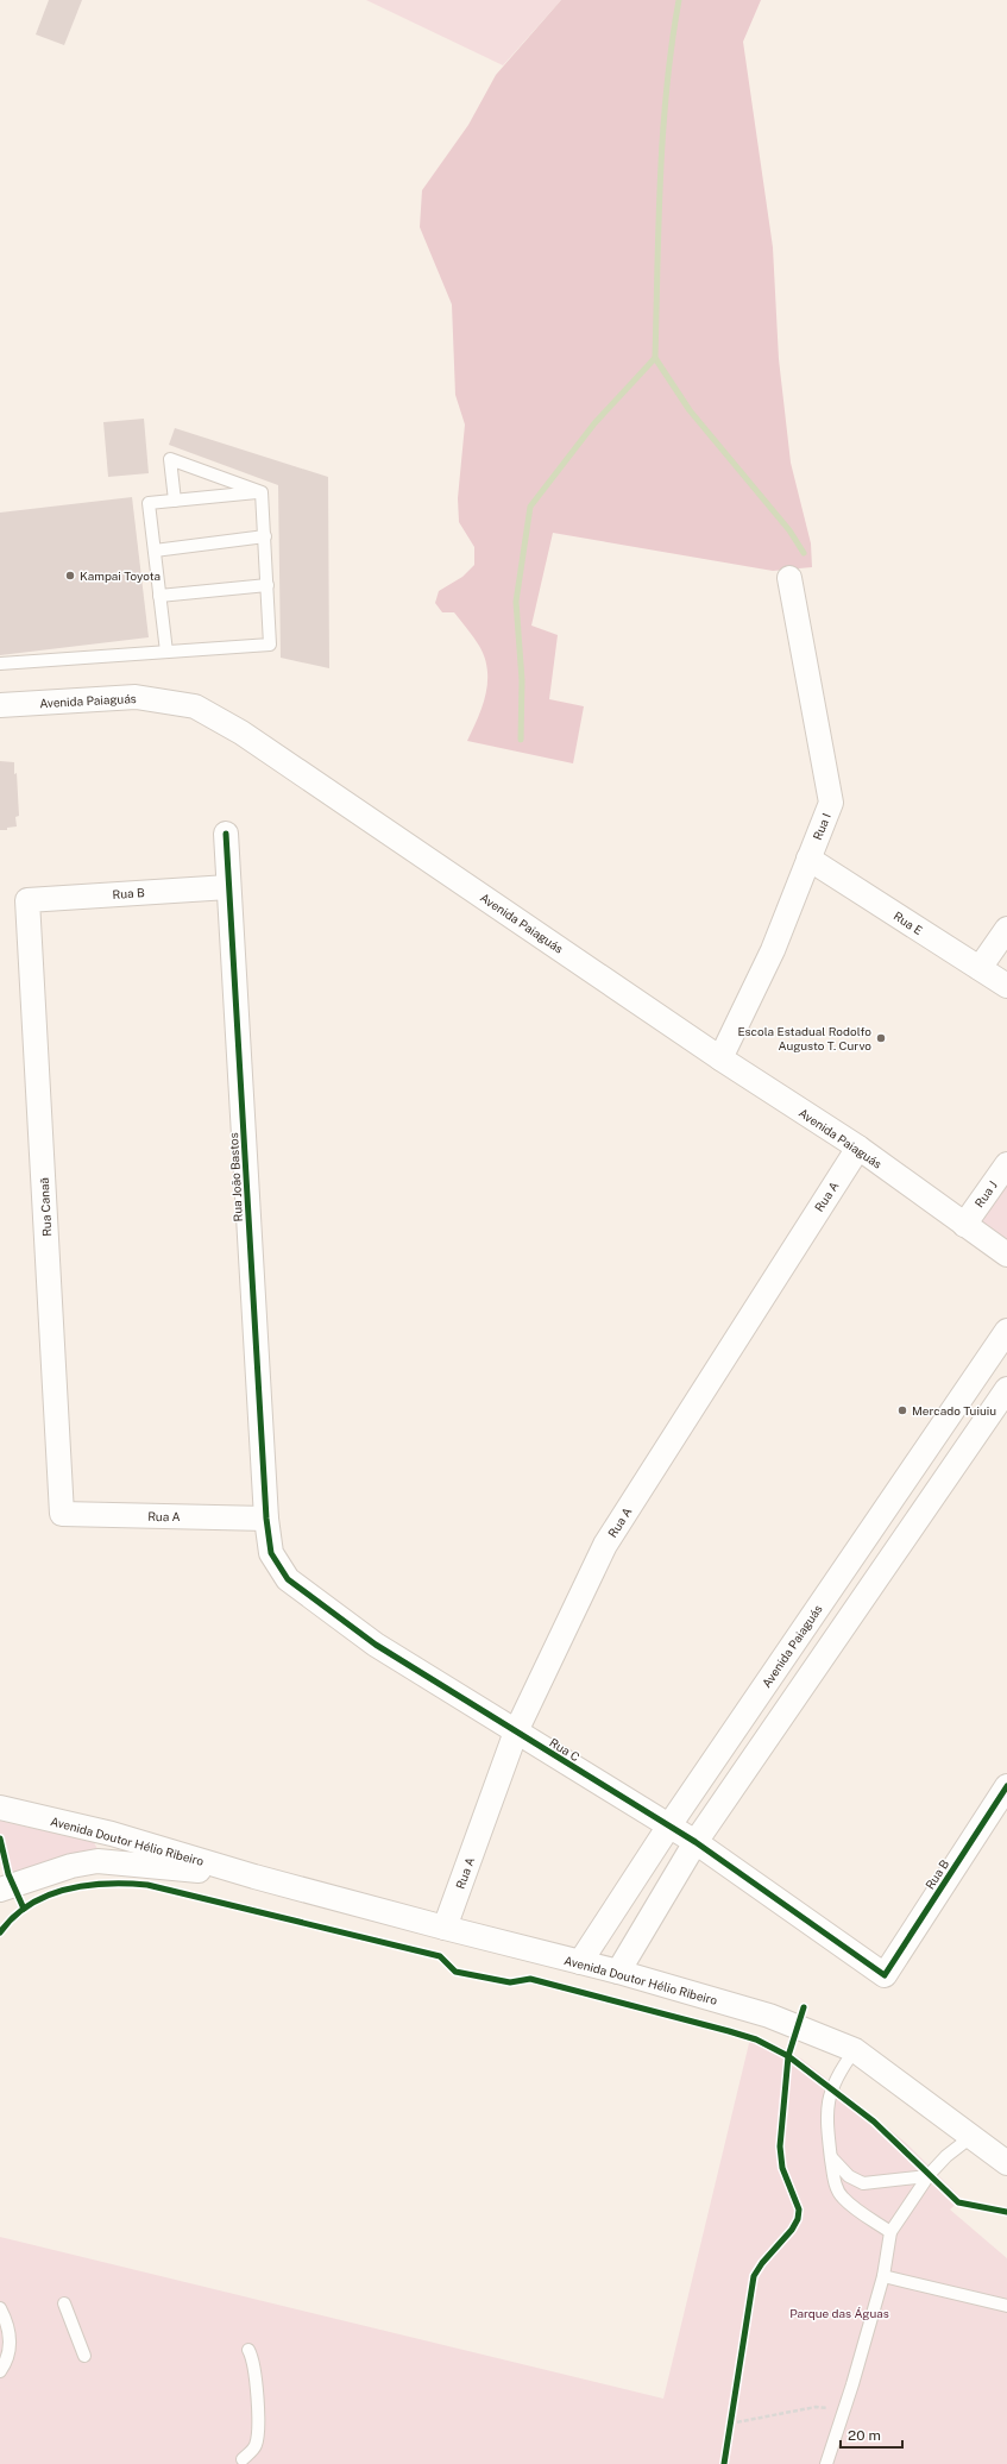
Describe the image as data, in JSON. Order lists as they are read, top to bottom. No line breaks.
{"streets":{"street":["Avenida Paiaguás","Rua I","Rua B","Rua E","Rua João Bastos","Rua J","Rua A","Rua Canaã","Rua C","Avenida Doutor Hélio Ribeiro"]},"crossings":[["Avenida Paiaguás","Rua I"],["Avenida Paiaguás","Rua J"],["Avenida Paiaguás","Rua A"],["Avenida Paiaguás","Rua C"],["Avenida Paiaguás","Avenida Doutor Hélio Ribeiro"],["Rua I","Rua E"],["Rua B","Rua João Bastos"],["Rua B","Rua Canaã"],["Rua B","Rua C"],["Rua João Bastos","Rua A"],["Rua João Bastos","Rua C"],["Rua A","Rua Canaã"],["Rua A","Rua C"],["Rua A","Avenida Doutor Hélio Ribeiro"]],"parks":["Parque das Águas"],"places":["Kampai Toyota","Escola Estadual Rodolfo Augusto T. Curvo","Mercado Tuiuiu"],"scale_bar":"20 m"}
